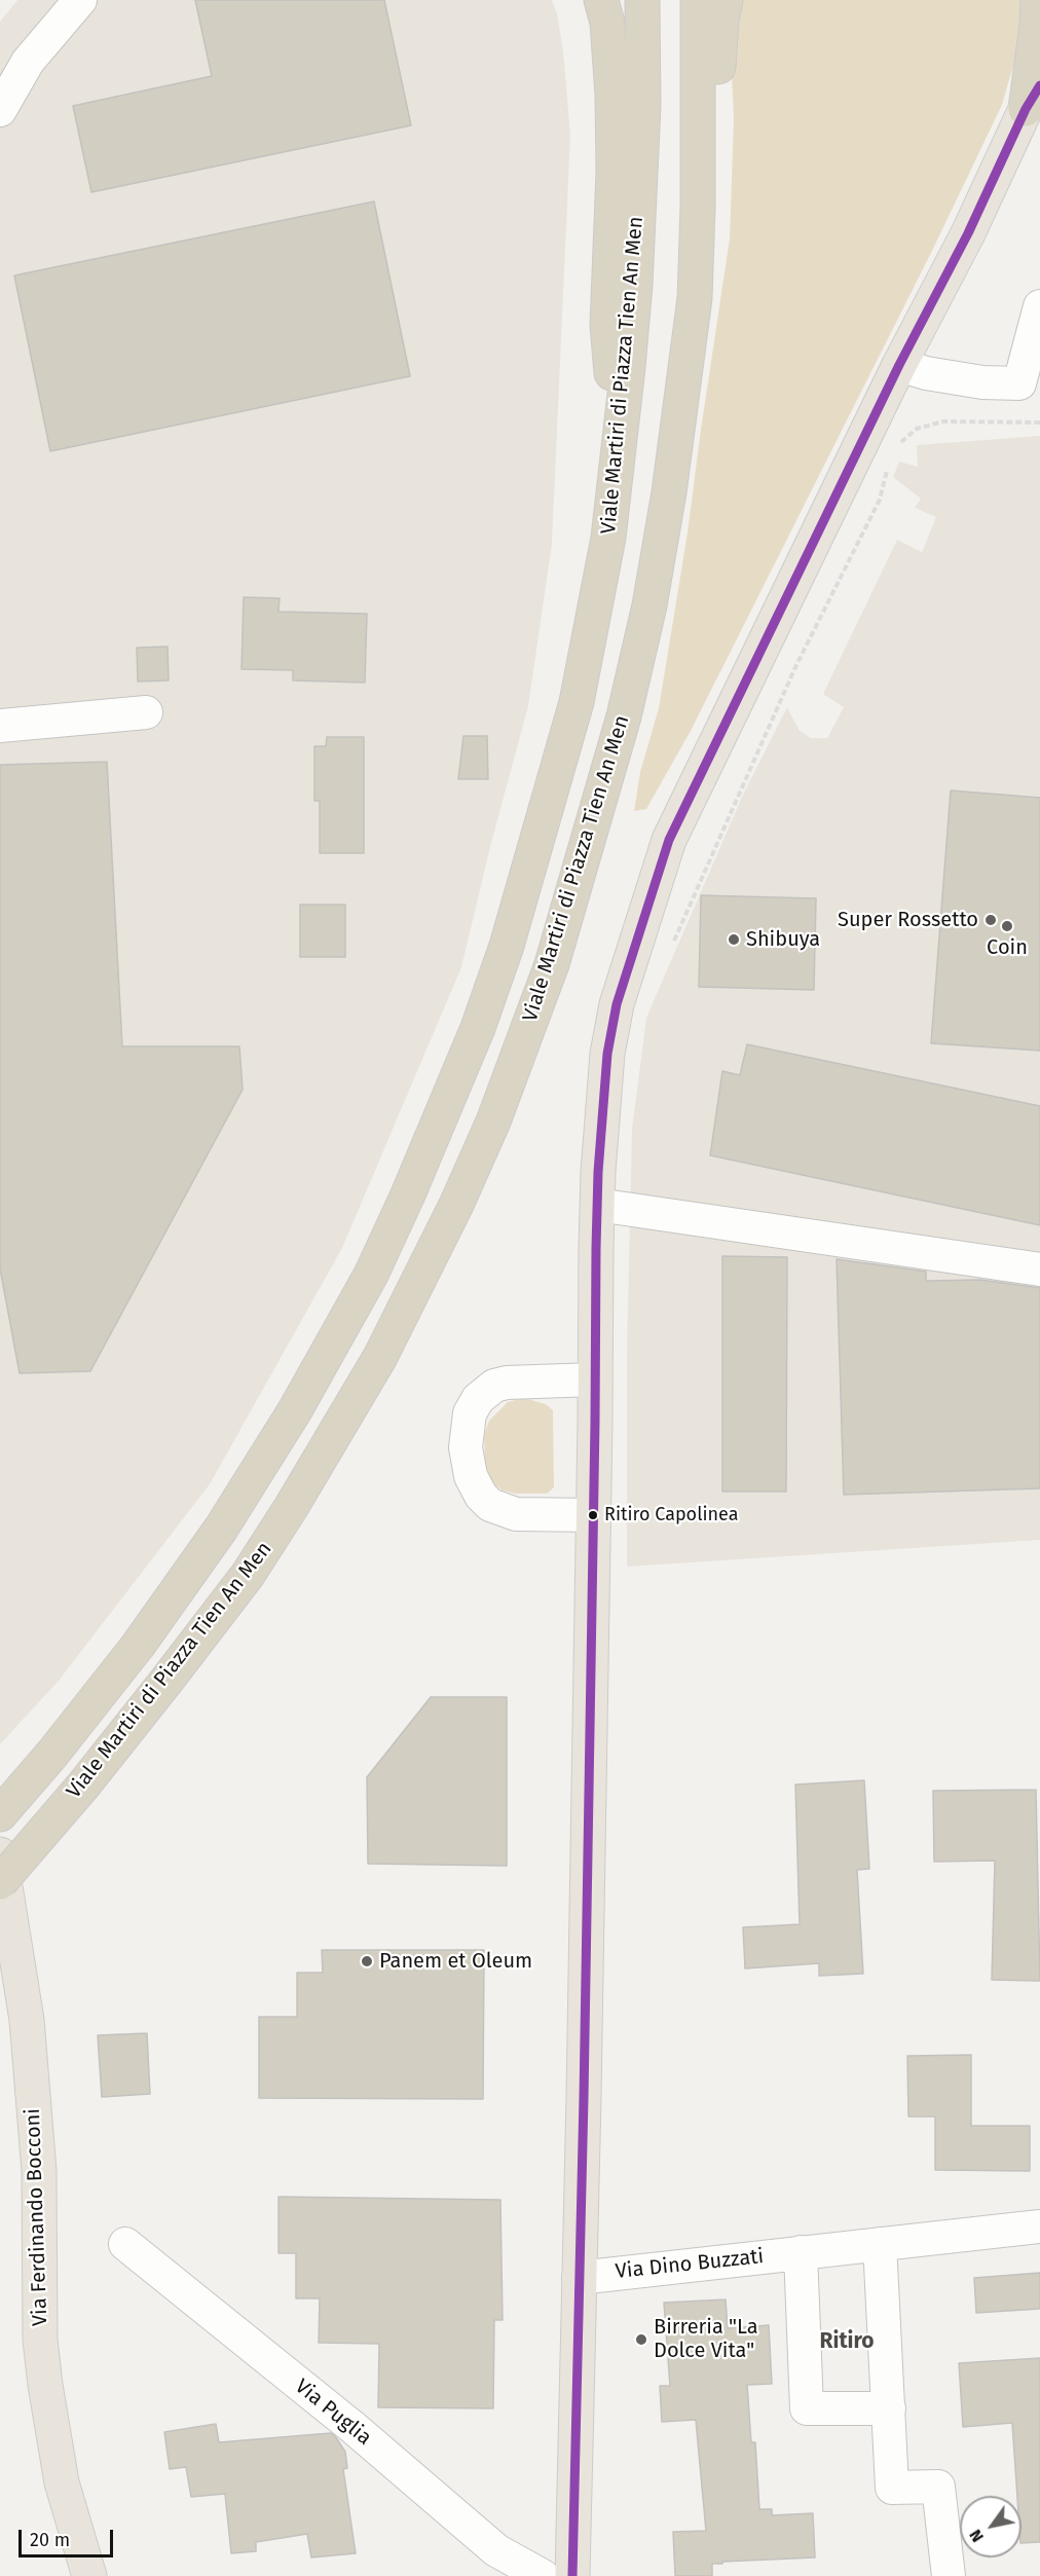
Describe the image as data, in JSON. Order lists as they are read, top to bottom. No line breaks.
{"streets":{"highway":["Viale Martiri di Piazza Tien An Men"],"main road":["Via Ferdinando Bocconi"],"street":["Via Dino Buzzati","Via Puglia"]},"districts":["Ritiro"],"places":["Super Rossetto","Coin","Shibuya","Ritiro Capolinea","Panem et Oleum","Birreria \"La Dolce Vita\""],"scale_bar":"20 m","north":"bottom left"}
